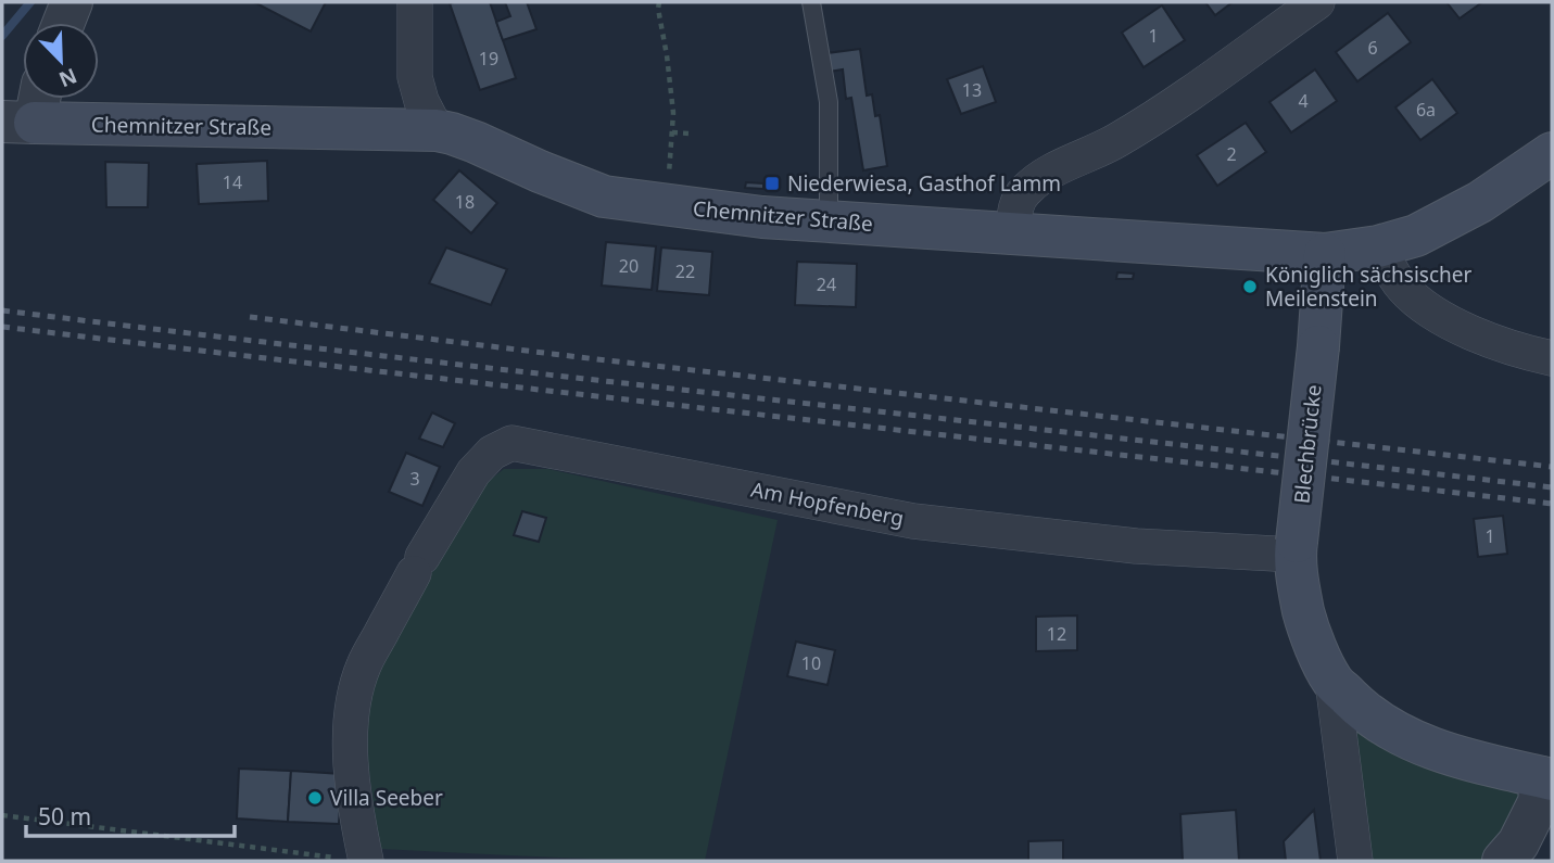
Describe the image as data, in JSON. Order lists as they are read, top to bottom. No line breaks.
{"streets":{"main road":["Chemnitzer Straße","Blechbrücke"],"street":["Am Hopfenberg"]},"crossings":[["Chemnitzer Straße","Blechbrücke"],["Blechbrücke","Am Hopfenberg"]],"places":{"transit":["Niederwiesa, Gasthof Lamm"],"other":["Königlich sächsischer Meilenstein","Villa Seeber"]},"house_numbers":["1","6","19","13","4","6a","2","14","18","20","22","24","3","1","12","10"],"scale_bar":"50 m","north":"bottom right"}
